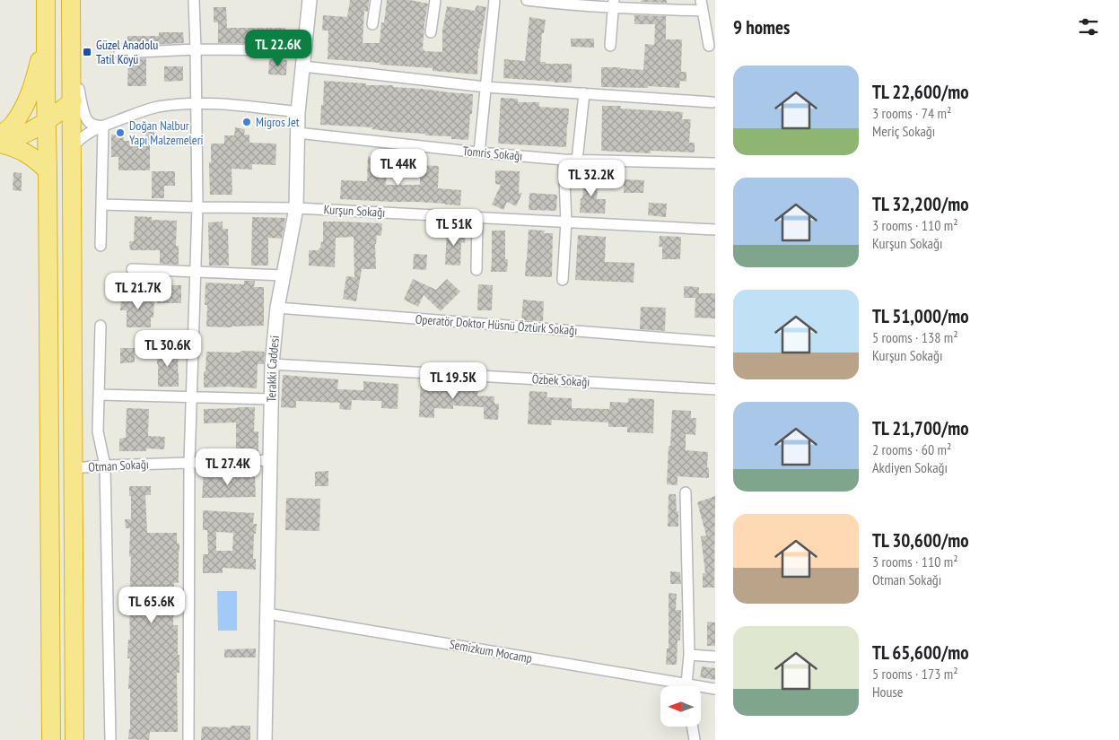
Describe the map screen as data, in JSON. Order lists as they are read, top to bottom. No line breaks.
{"streets":{"street":["Tomris Sokağı","Kurşun Sokağı","Operatör Doktor Hüsnü Öztürk Sokağı","Terakki Caddesi","Özbek Sokağı","Otman Sokağı","Semizkum Mocamp"]},"crossings":[["Tomris Sokağı","Terakki Caddesi"],["Kurşun Sokağı","Terakki Caddesi"],["Operatör Doktor Hüsnü Öztürk Sokağı","Terakki Caddesi"],["Terakki Caddesi","Özbek Sokağı"],["Terakki Caddesi","Otman Sokağı"],["Terakki Caddesi","Semizkum Mocamp"]],"places":{"transit":["Güzel Anadolu Tatil Köyü"],"other":["Migros Jet","Doğan Nalbur Yapı Malzemeleri"]},"north":"left","page":{"heading":"9 homes","price":["TL 22.6K","TL 44K","TL 32.2K","TL 51K","TL 21.7K","TL 30.6K","TL 19.5K","TL 27.4K","TL 65.6K"],"list":[{"name":"TL 22,600/mo","note":"3 rooms · 74 m² · Meriç Sokağı"},{"name":"TL 32,200/mo","note":"3 rooms · 110 m² · Kurşun Sokağı"},{"name":"TL 51,000/mo","note":"5 rooms · 138 m² · Kurşun Sokağı"},{"name":"TL 21,700/mo","note":"2 rooms · 60 m² · Akdiyen Sokağı"},{"name":"TL 30,600/mo","note":"3 rooms · 110 m² · Otman Sokağı"},{"name":"TL 65,600/mo","note":"5 rooms · 173 m² · House"}]}}
